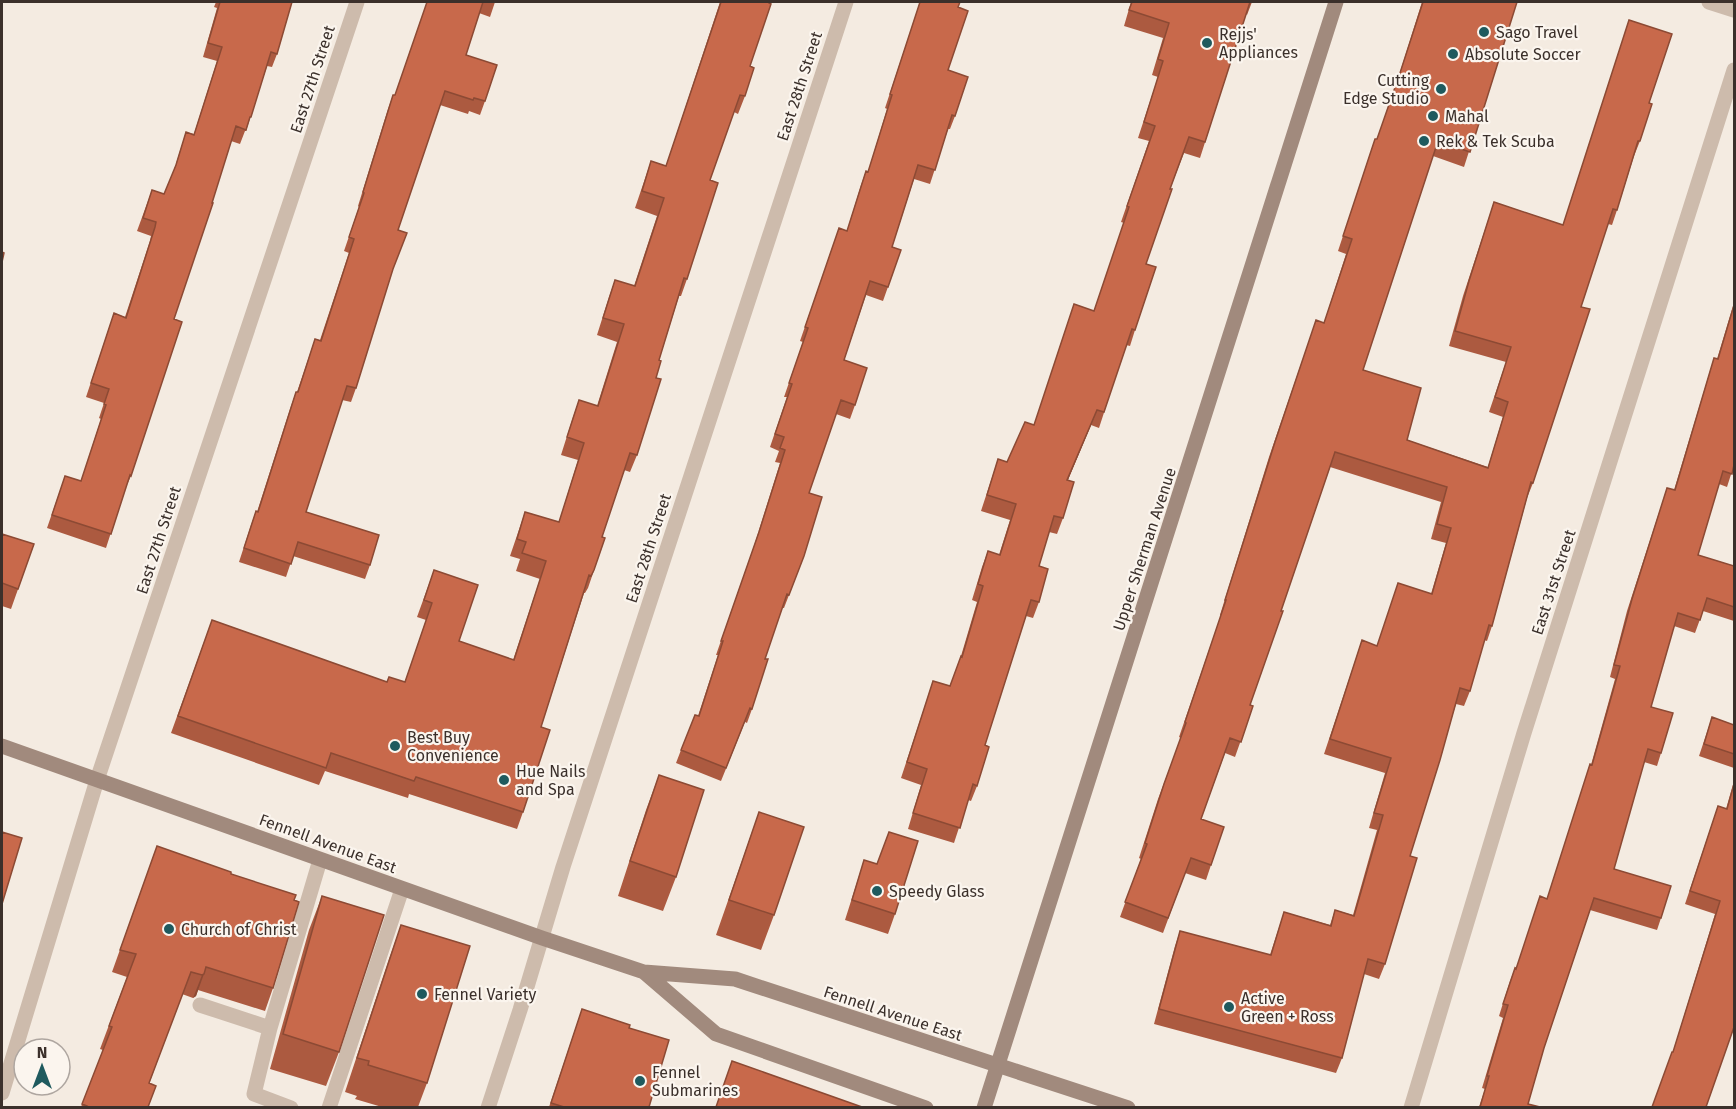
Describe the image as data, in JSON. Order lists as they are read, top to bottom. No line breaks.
{"streets":{"main road":["Upper Sherman Avenue","Fennell Avenue East"],"street":["East 27th Street","East 28th Street","East 31st Street"]},"crossings":[["East 27th Street","Fennell Avenue East"],["East 28th Street","Fennell Avenue East"],["Upper Sherman Avenue","Fennell Avenue East"]],"places":["Sago Travel","Rejjs' Appliances","Absolute Soccer","Cutting Edge Studio","Mahal","Rek & Tek Scuba","Best Buy Convenience","Hue Nails and Spa","Speedy Glass","Church of Christ","Fennel Variety","Active Green + Ross","Fennel Submarines"],"north":"top"}
